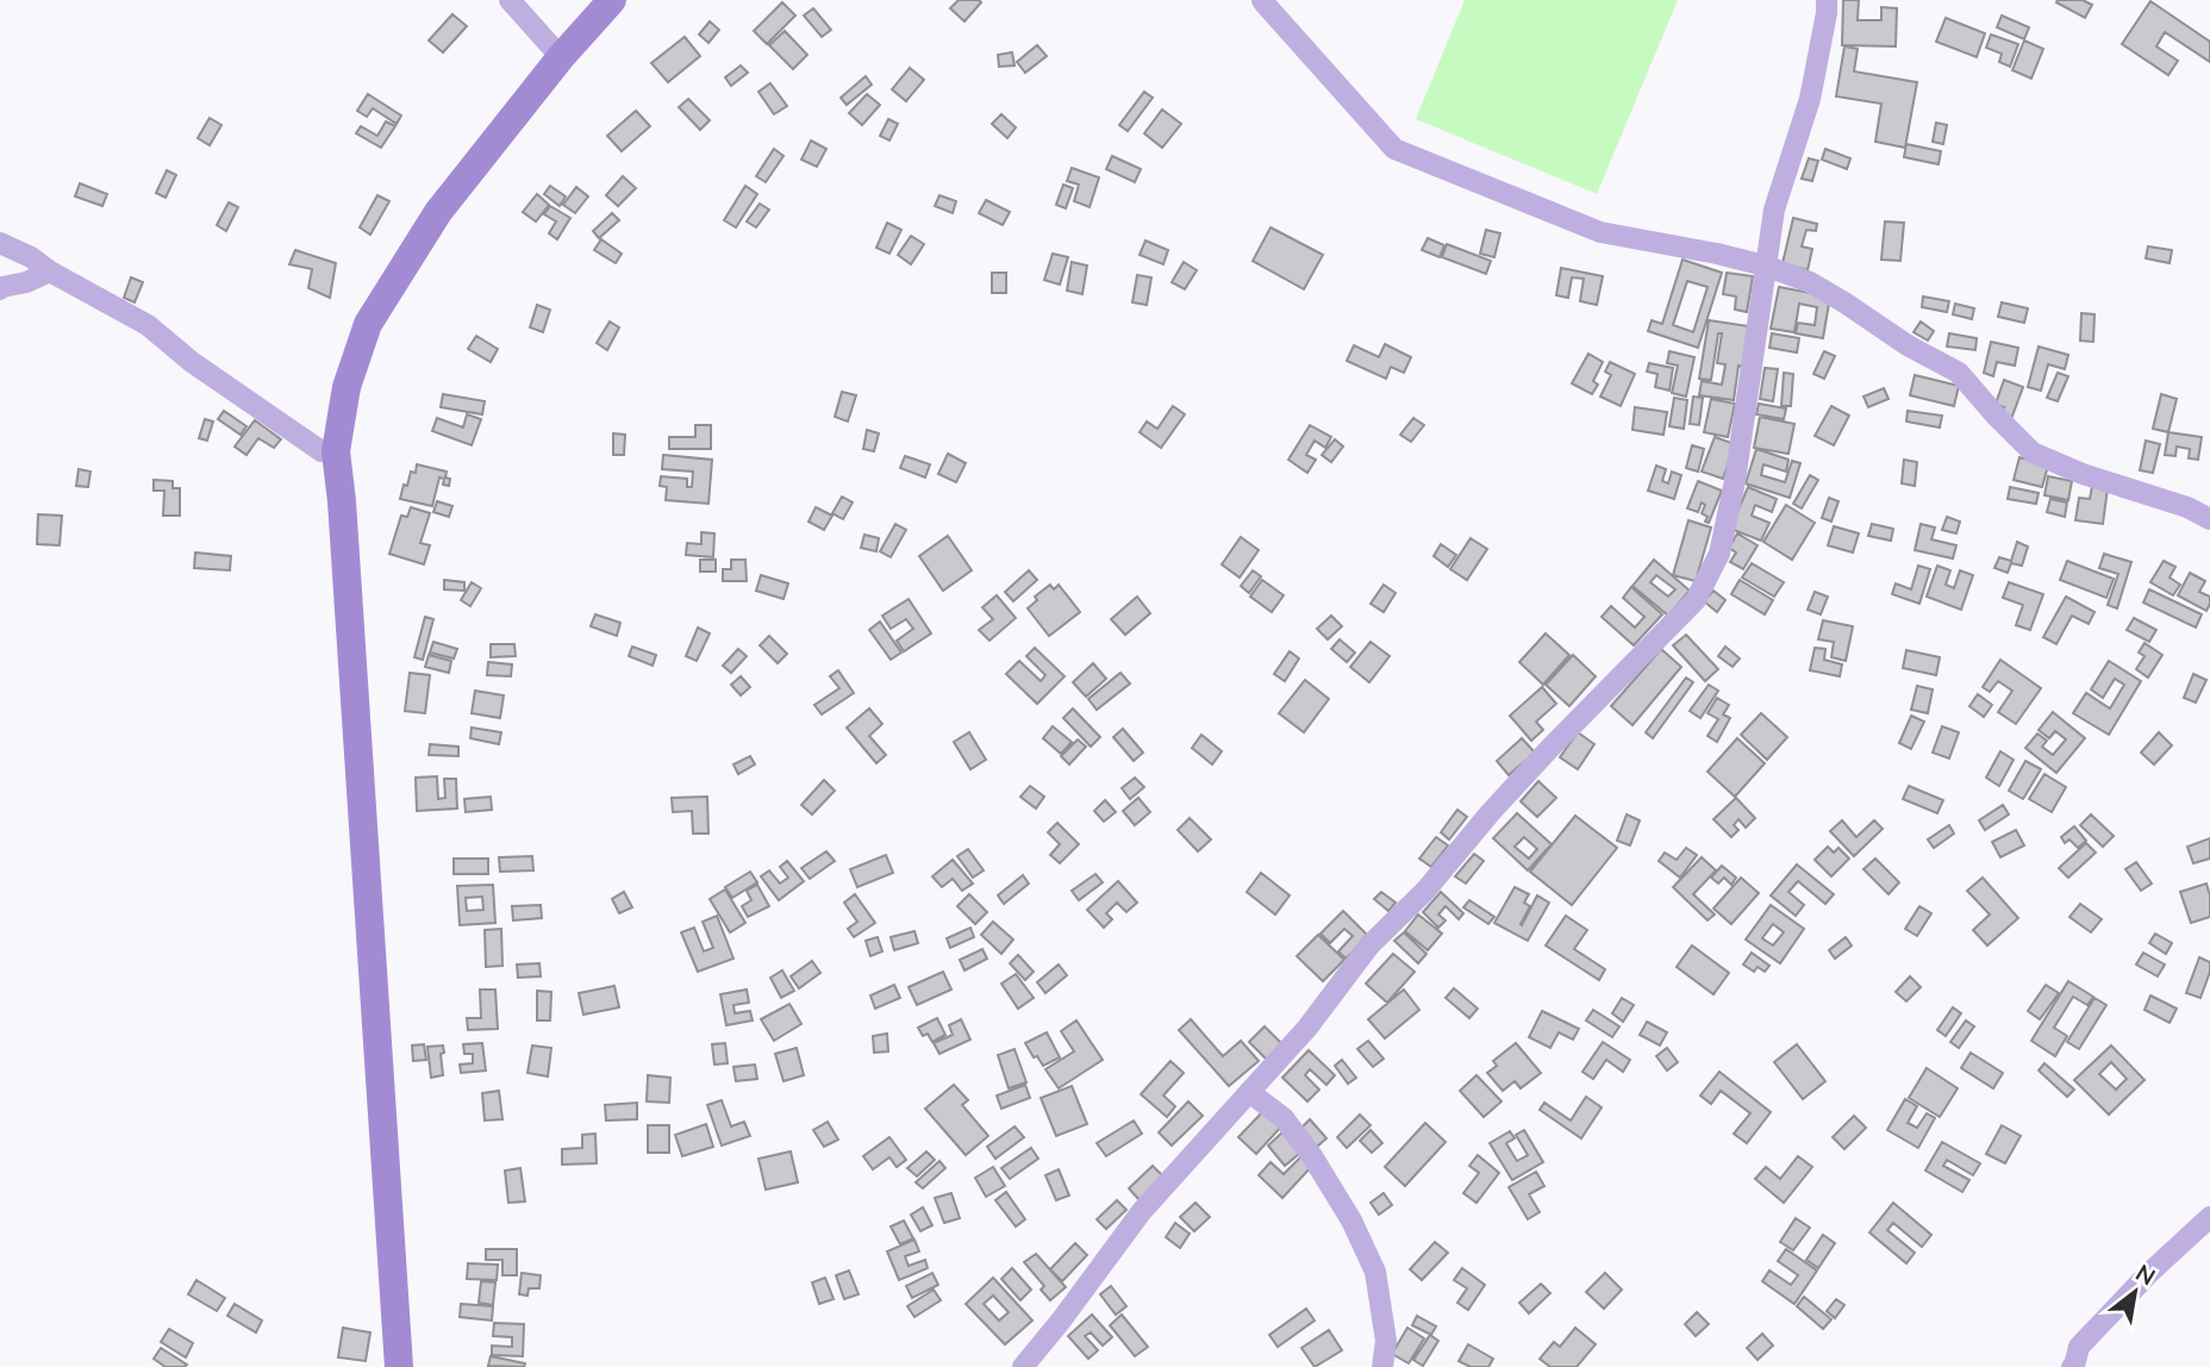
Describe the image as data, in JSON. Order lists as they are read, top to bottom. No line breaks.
{"north":"top right"}
